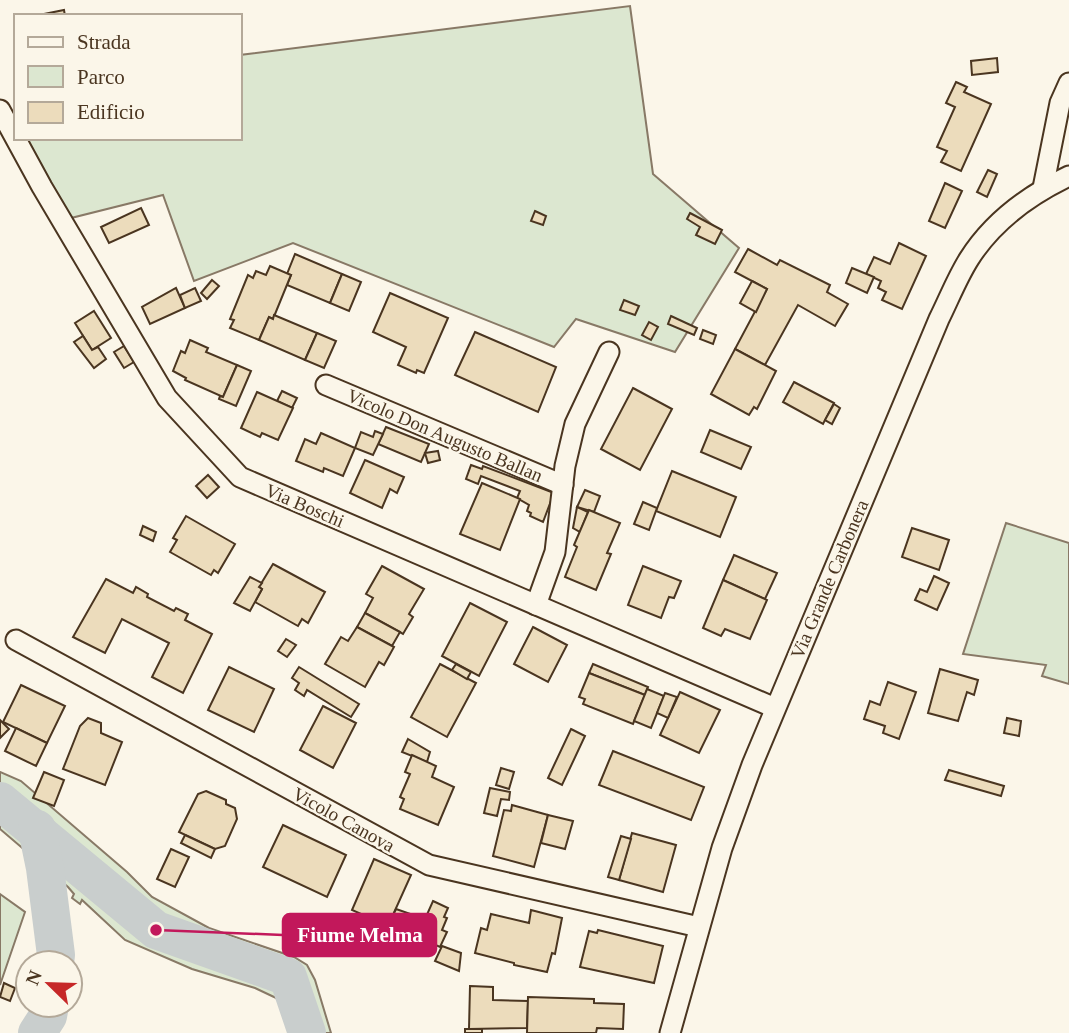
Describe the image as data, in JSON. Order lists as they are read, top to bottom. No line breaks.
{"streets":{"street":["Vicolo Don Augusto Ballan","Via Boschi","Via Grande Carbonera","Vicolo Canova"]},"crossings":[["Vicolo Don Augusto Ballan","Via Boschi"],["Via Boschi","Via Grande Carbonera"],["Via Grande Carbonera","Vicolo Canova"]],"places":["Fiume Melma"],"legend":["Strada","Parco","Edificio"],"north":"top left"}
